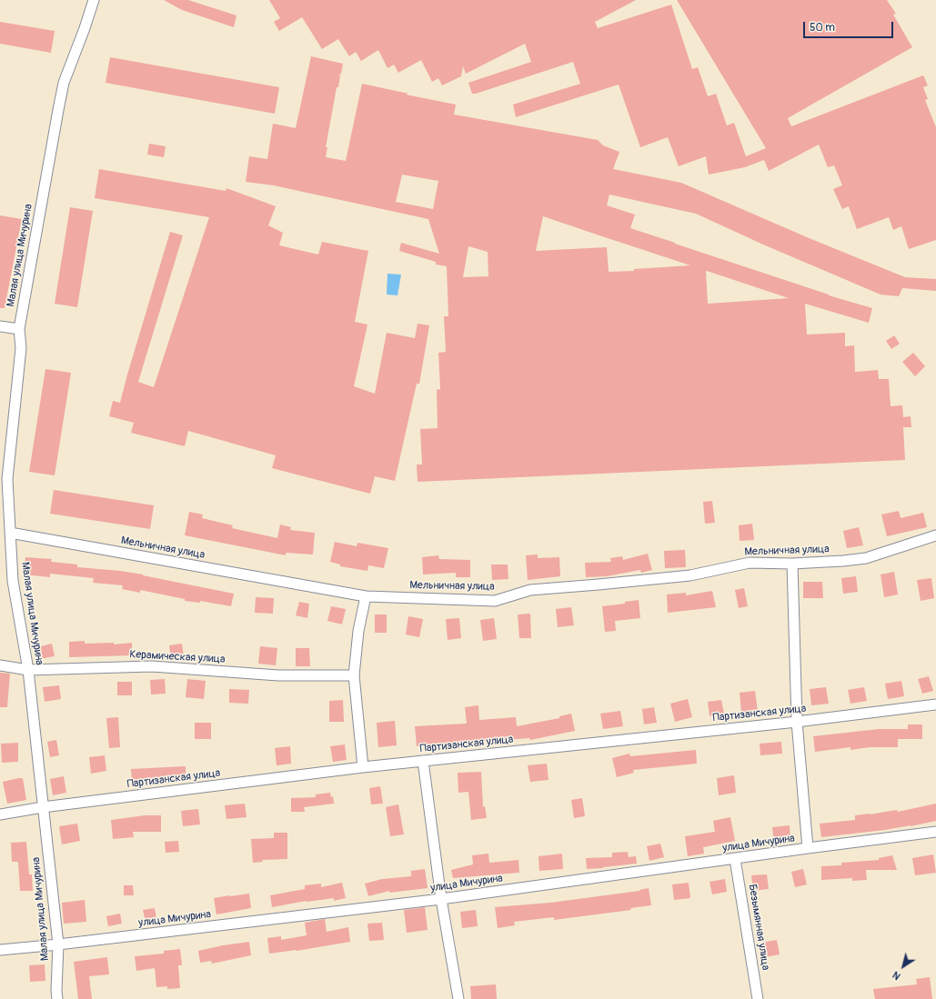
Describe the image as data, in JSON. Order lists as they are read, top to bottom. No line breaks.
{"streets":{"street":["Малая улица Мичурина","Мельничная улица","Керамическая улица","Партизанская улица","улица Мичурина","Безымянная улица"]},"crossings":[["Малая улица Мичурина","Мельничная улица"],["Малая улица Мичурина","Керамическая улица"],["Малая улица Мичурина","Партизанская улица"],["Малая улица Мичурина","улица Мичурина"],["улица Мичурина","Безымянная улица"]],"scale_bar":"50 m","north":"bottom left"}
